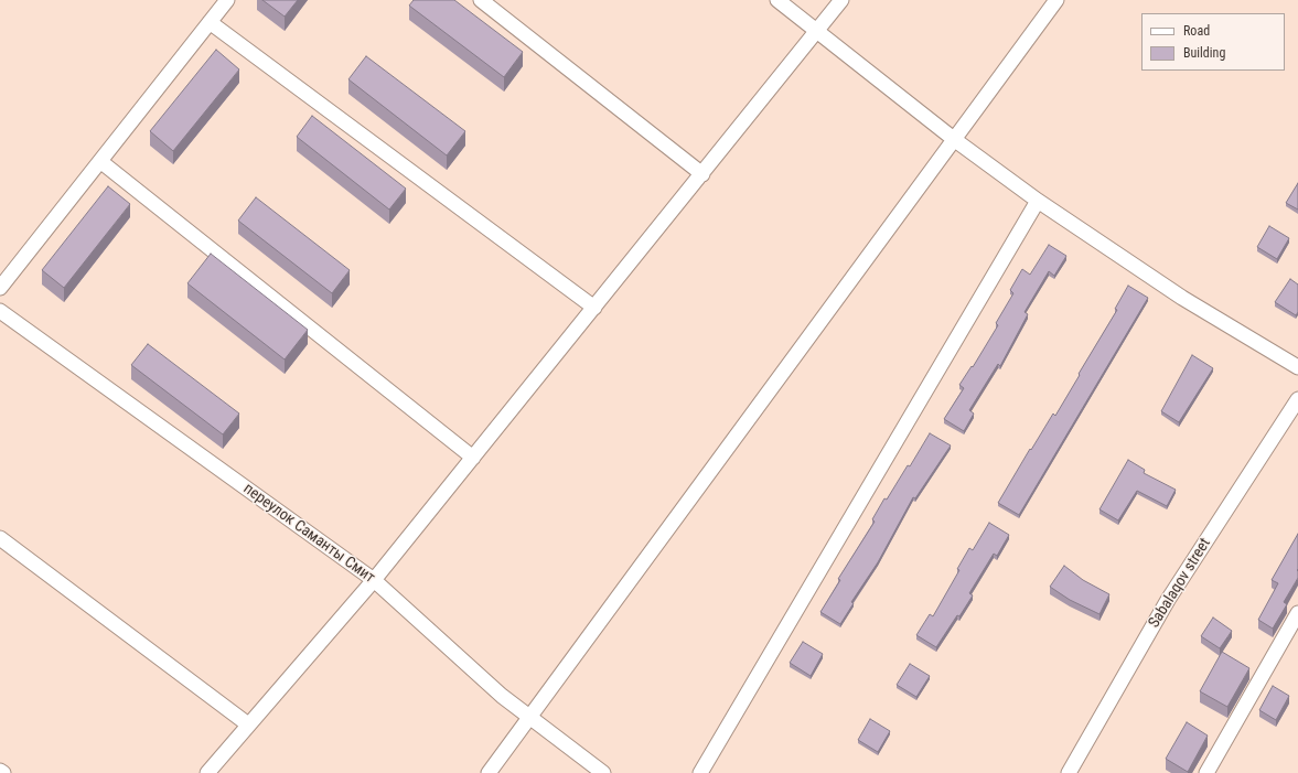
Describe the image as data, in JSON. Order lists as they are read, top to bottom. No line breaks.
{"streets":{"street":["переулок Саманты Смит","Sabalaqov street"]},"legend":["Road","Building"]}
